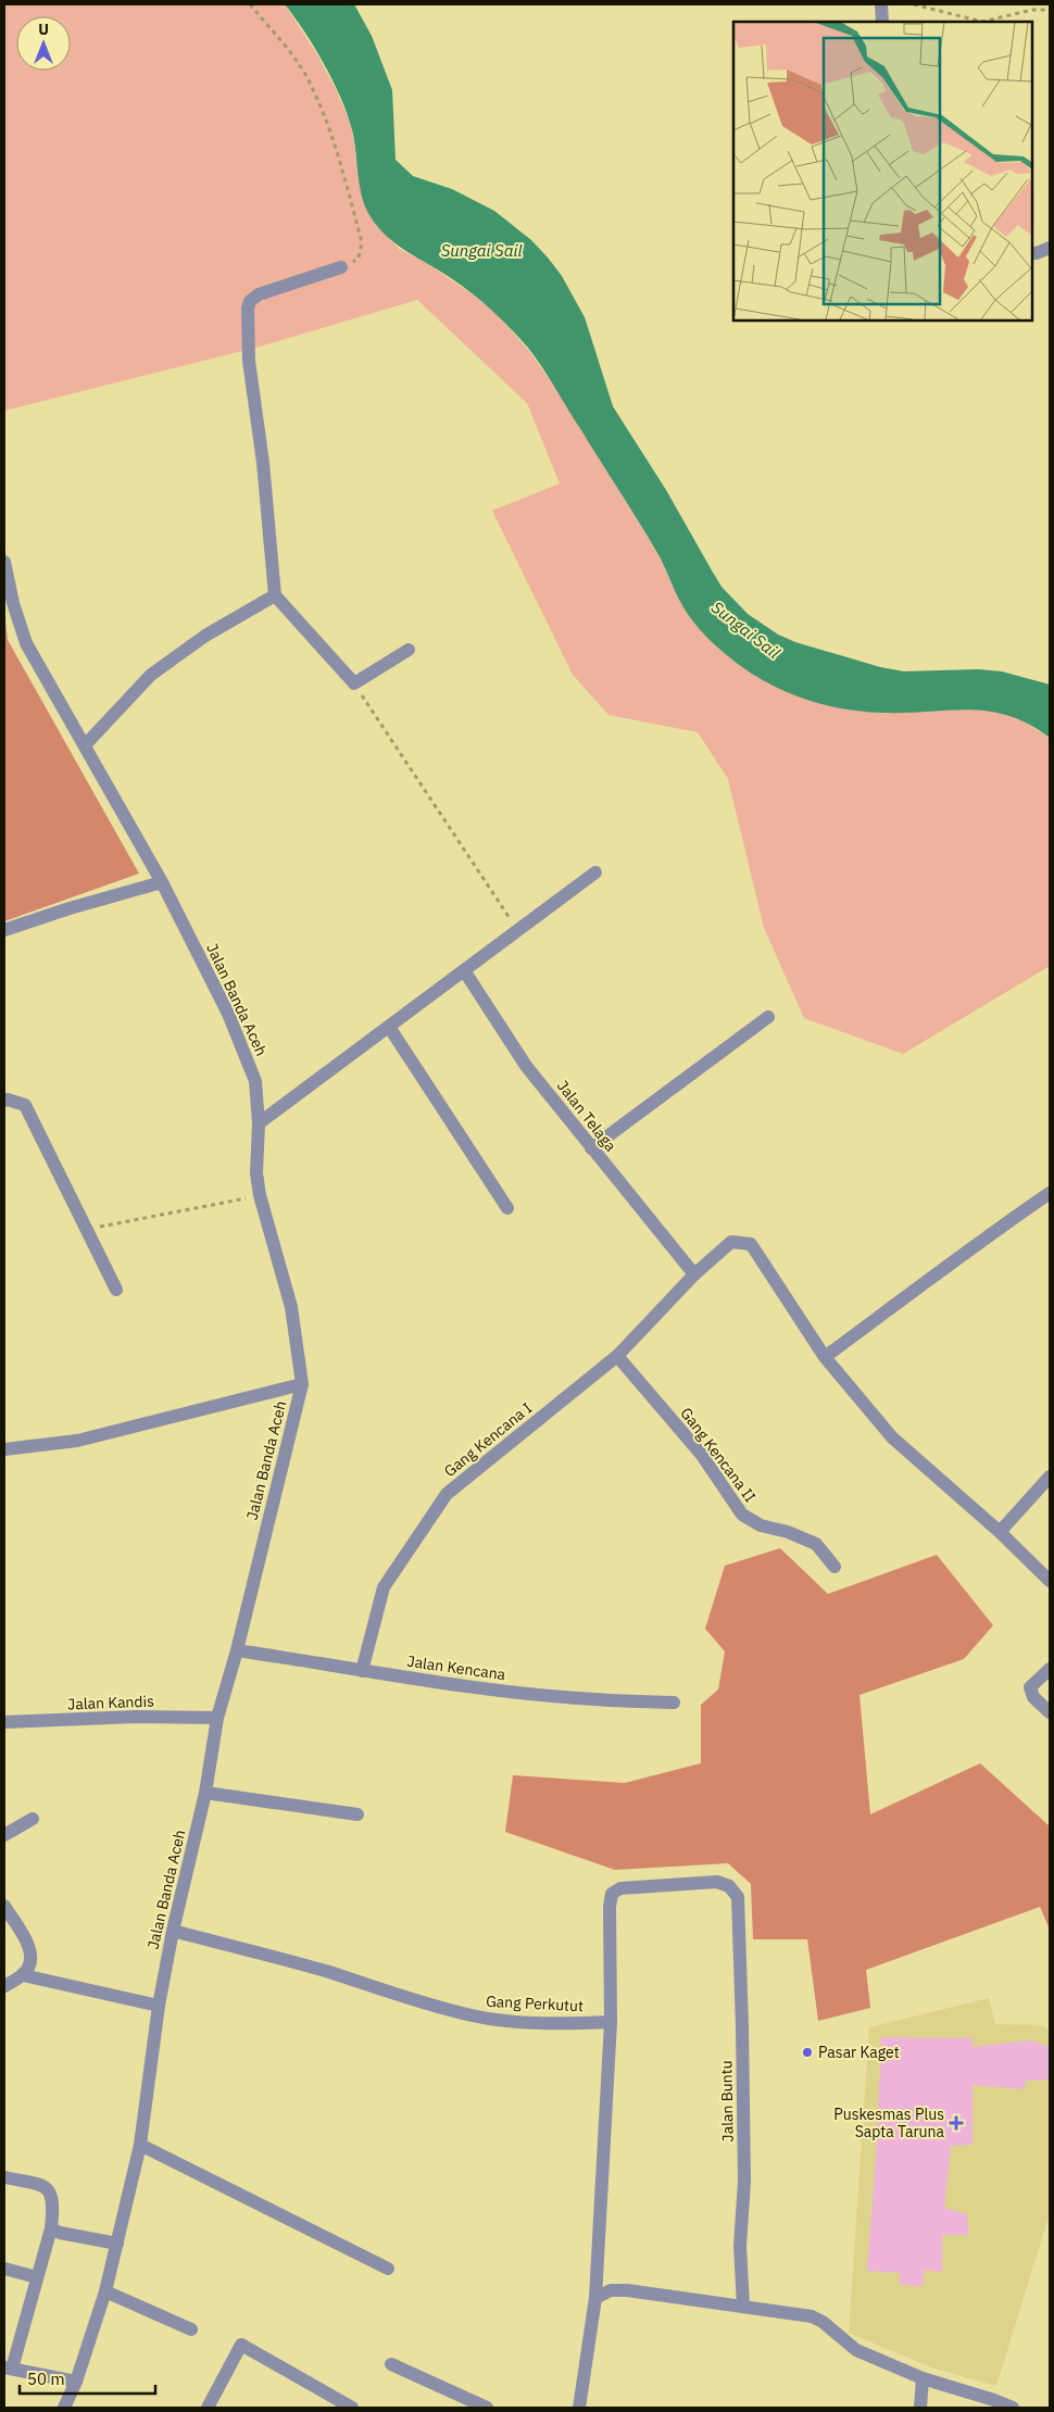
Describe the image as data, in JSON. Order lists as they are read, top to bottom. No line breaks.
{"streets":{"street":["Jalan Banda Aceh","Jalan Telaga","Gang Kencana I","Gang Kencana II","Jalan Kencana","Jalan Kandis","Gang Perkutut","Jalan Buntu"]},"crossings":[["Jalan Banda Aceh","Jalan Kencana"],["Jalan Banda Aceh","Jalan Kandis"],["Jalan Banda Aceh","Gang Perkutut"],["Jalan Telaga","Gang Kencana I"],["Gang Kencana I","Gang Kencana II"],["Gang Kencana I","Jalan Kencana"],["Gang Perkutut","Jalan Buntu"]],"water":["Sungai Sail"],"places":{"other":["Pasar Kaget"],"health":["Puskesmas Plus Sapta Taruna"]},"scale_bar":"50 m","north":"top"}
